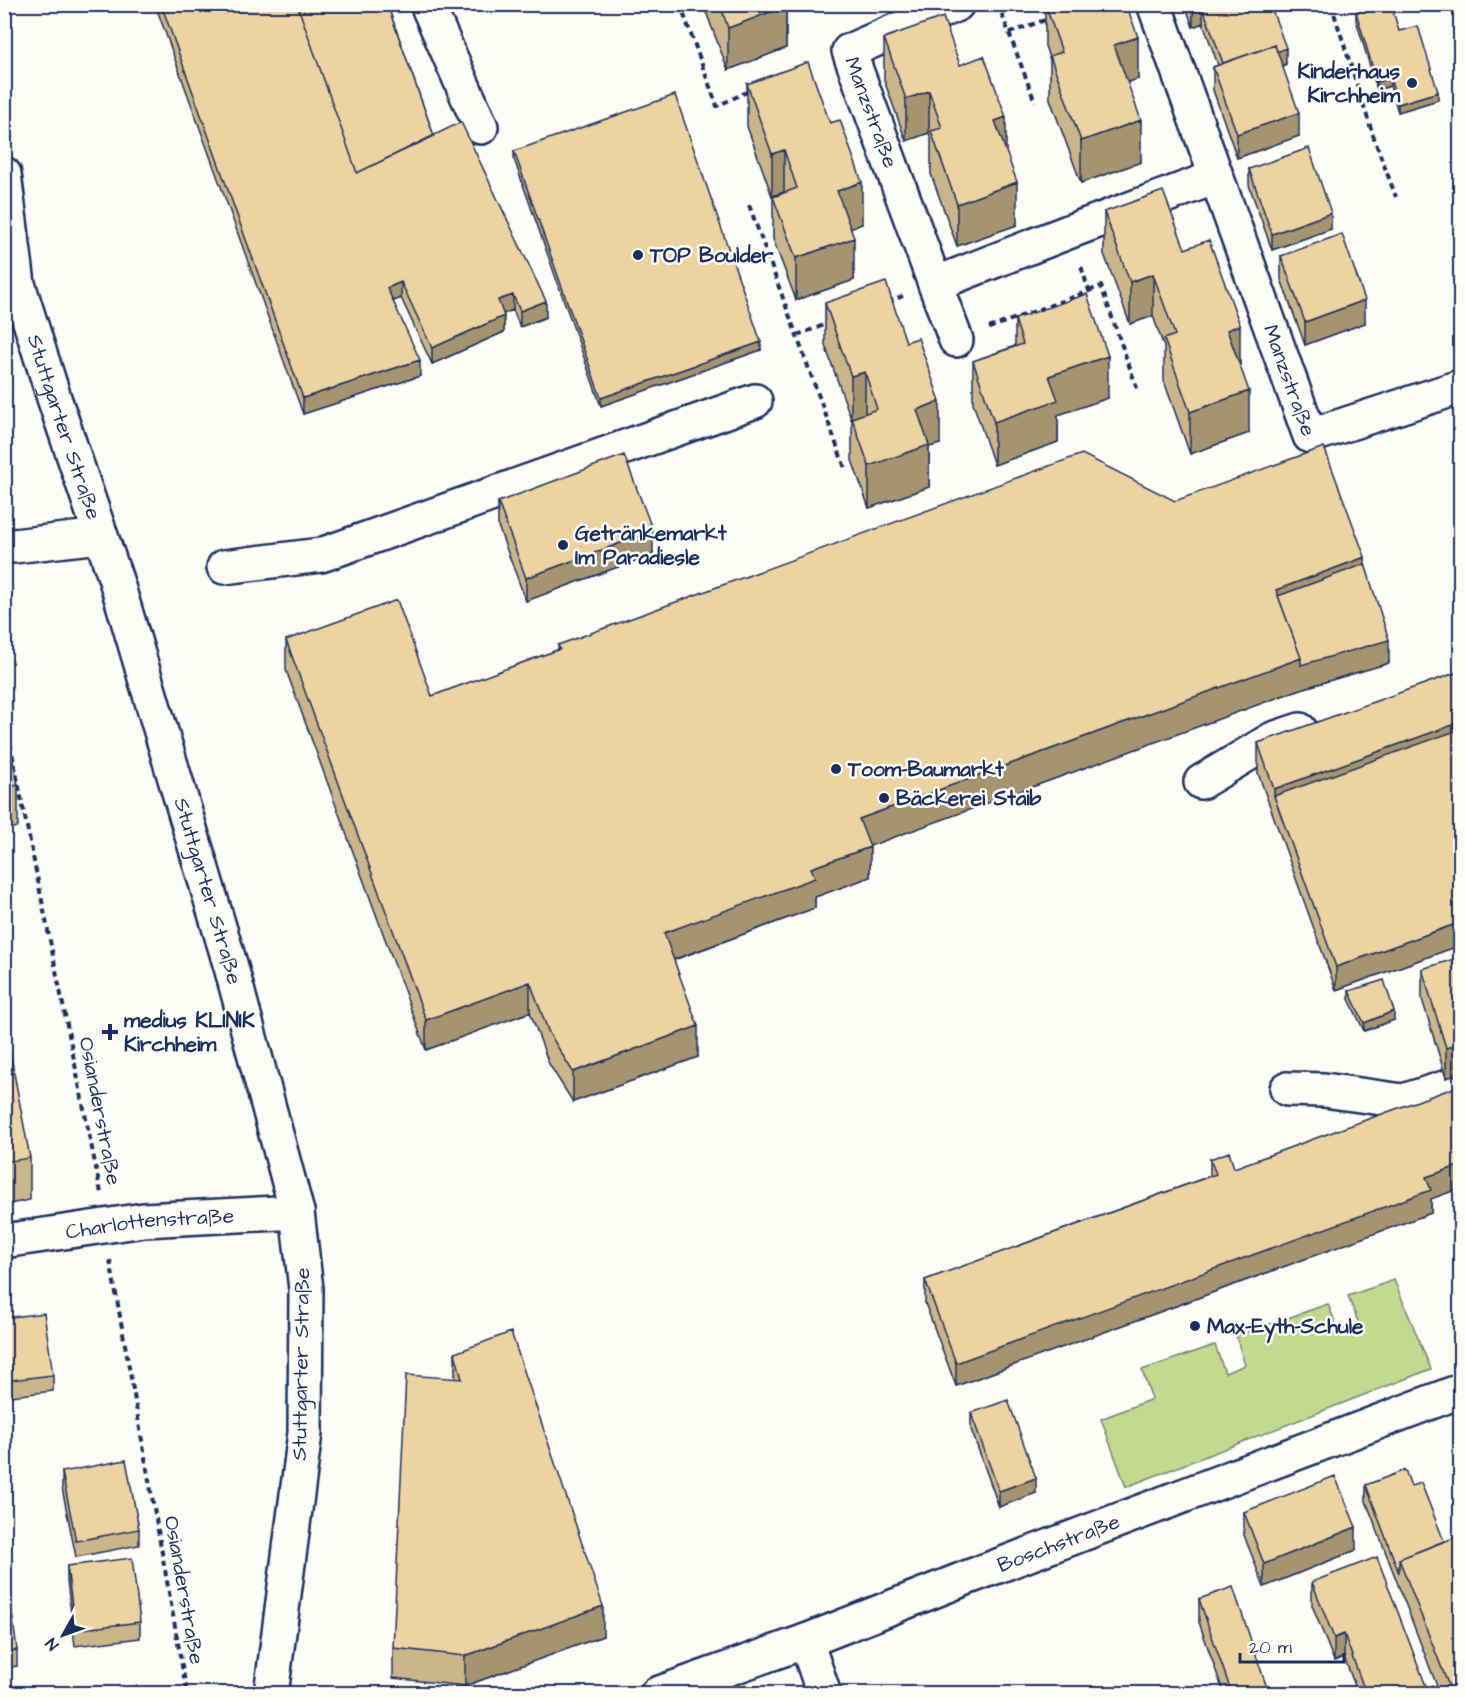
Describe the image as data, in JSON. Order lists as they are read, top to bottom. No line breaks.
{"streets":{"street":["Manzstraße","Stuttgarter Straße","Charlottenstraße","Boschstraße"],"path":["Osianderstraße"]},"crossings":[["Stuttgarter Straße","Charlottenstraße"],["Osianderstraße","Charlottenstraße"]],"places":{"other":["Kinderhaus Kirchheim","TOP Boulder","Getränkemarkt Im Paradiesle","Toom-Baumarkt","Bäckerei Staib","Max-Eyth-Schule"],"health":["medius KLINIK Kirchheim"]},"scale_bar":"20 m","north":"bottom left"}
